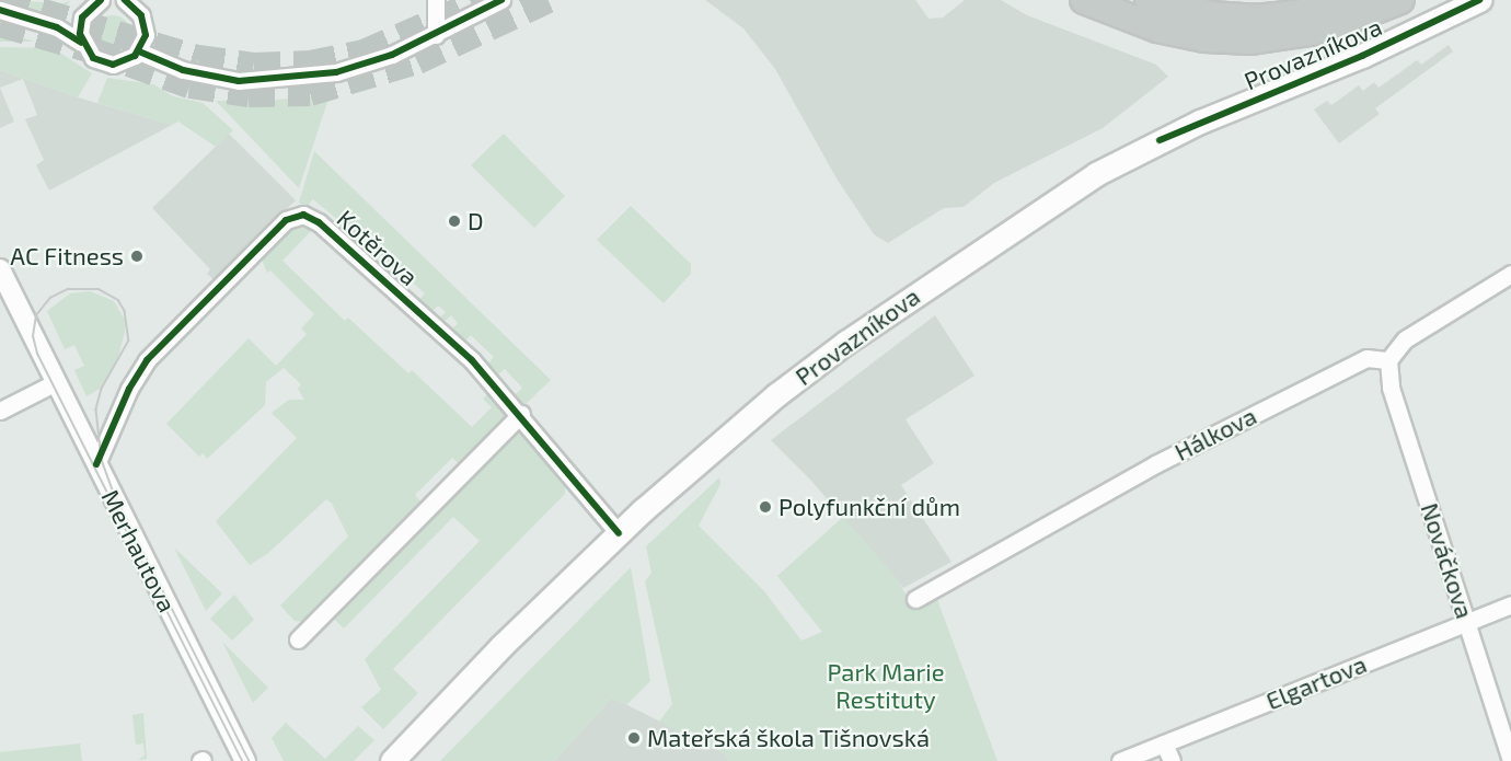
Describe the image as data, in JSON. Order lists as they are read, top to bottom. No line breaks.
{"streets":{"main road":["Provazníkova"],"street":["Kotěrova","Hálkova","Merhautova","Nováčkova","Elgartova"]},"crossings":[["Provazníkova","Kotěrova"],["Kotěrova","Merhautova"],["Hálkova","Nováčkova"],["Nováčkova","Elgartova"]],"parks":["Park Marie Restituty"],"places":["D","AC Fitness","Polyfunkční dům","Mateřská škola Tišnovská"]}
